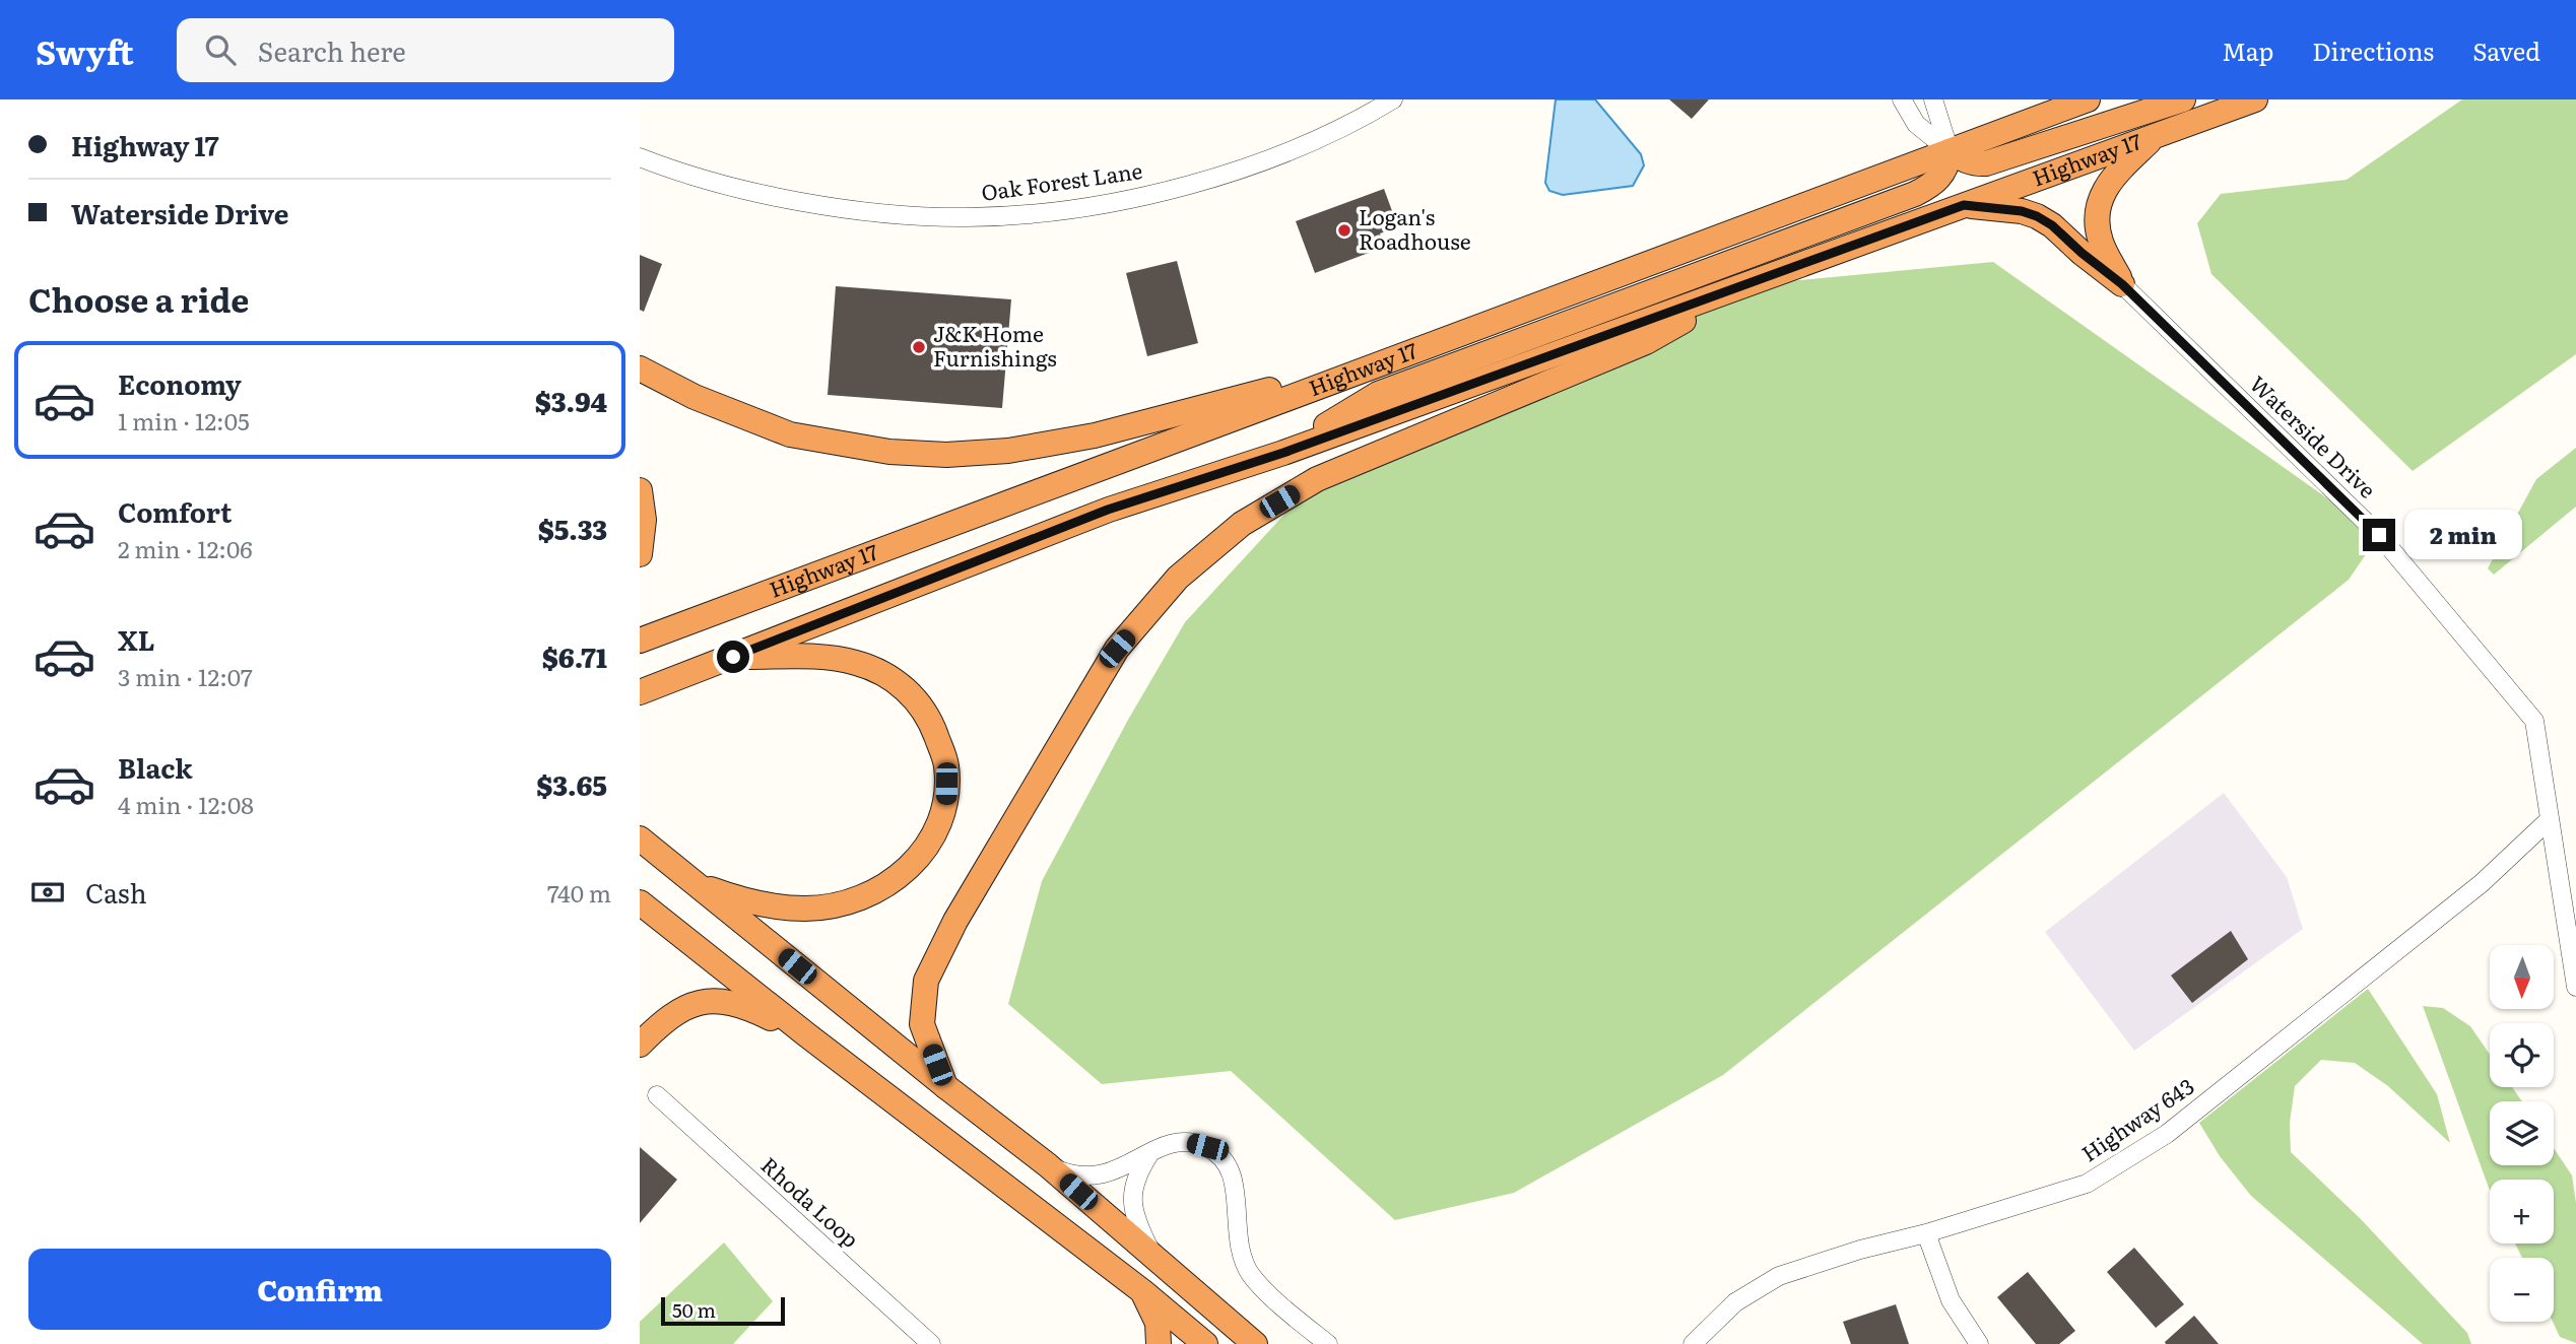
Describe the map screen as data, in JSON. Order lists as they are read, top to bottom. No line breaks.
{"streets":{"highway":["Highway 17"],"street":["Oak Forest Lane","Waterside Drive","Highway 643","Rhoda Loop"]},"crossings":[["Waterside Drive","Highway 643"]],"places":["Logan's Roadhouse","J&K Home Furnishings"],"scale_bar":"50 m","north":"bottom","page":{"header":"Swyft","search":"Search here","nav":["Map","Directions","Saved"],"banner":["Highway 17","Waterside Drive"],"heading":"Choose a ride","list":[{"name":"Economy","note":"1 min · 12:05","value":"$3.94"},{"name":"Comfort","note":"2 min · 12:06","value":"$5.33"},{"name":"XL","note":"3 min · 12:07","value":"$6.71"},{"name":"Black","note":"4 min · 12:08","value":"$3.65"}],"bubble":"2 min","pay":["Cash","740 m"],"map_buttons":["+","−"],"buttons":"Confirm","scale":"50 m"}}
